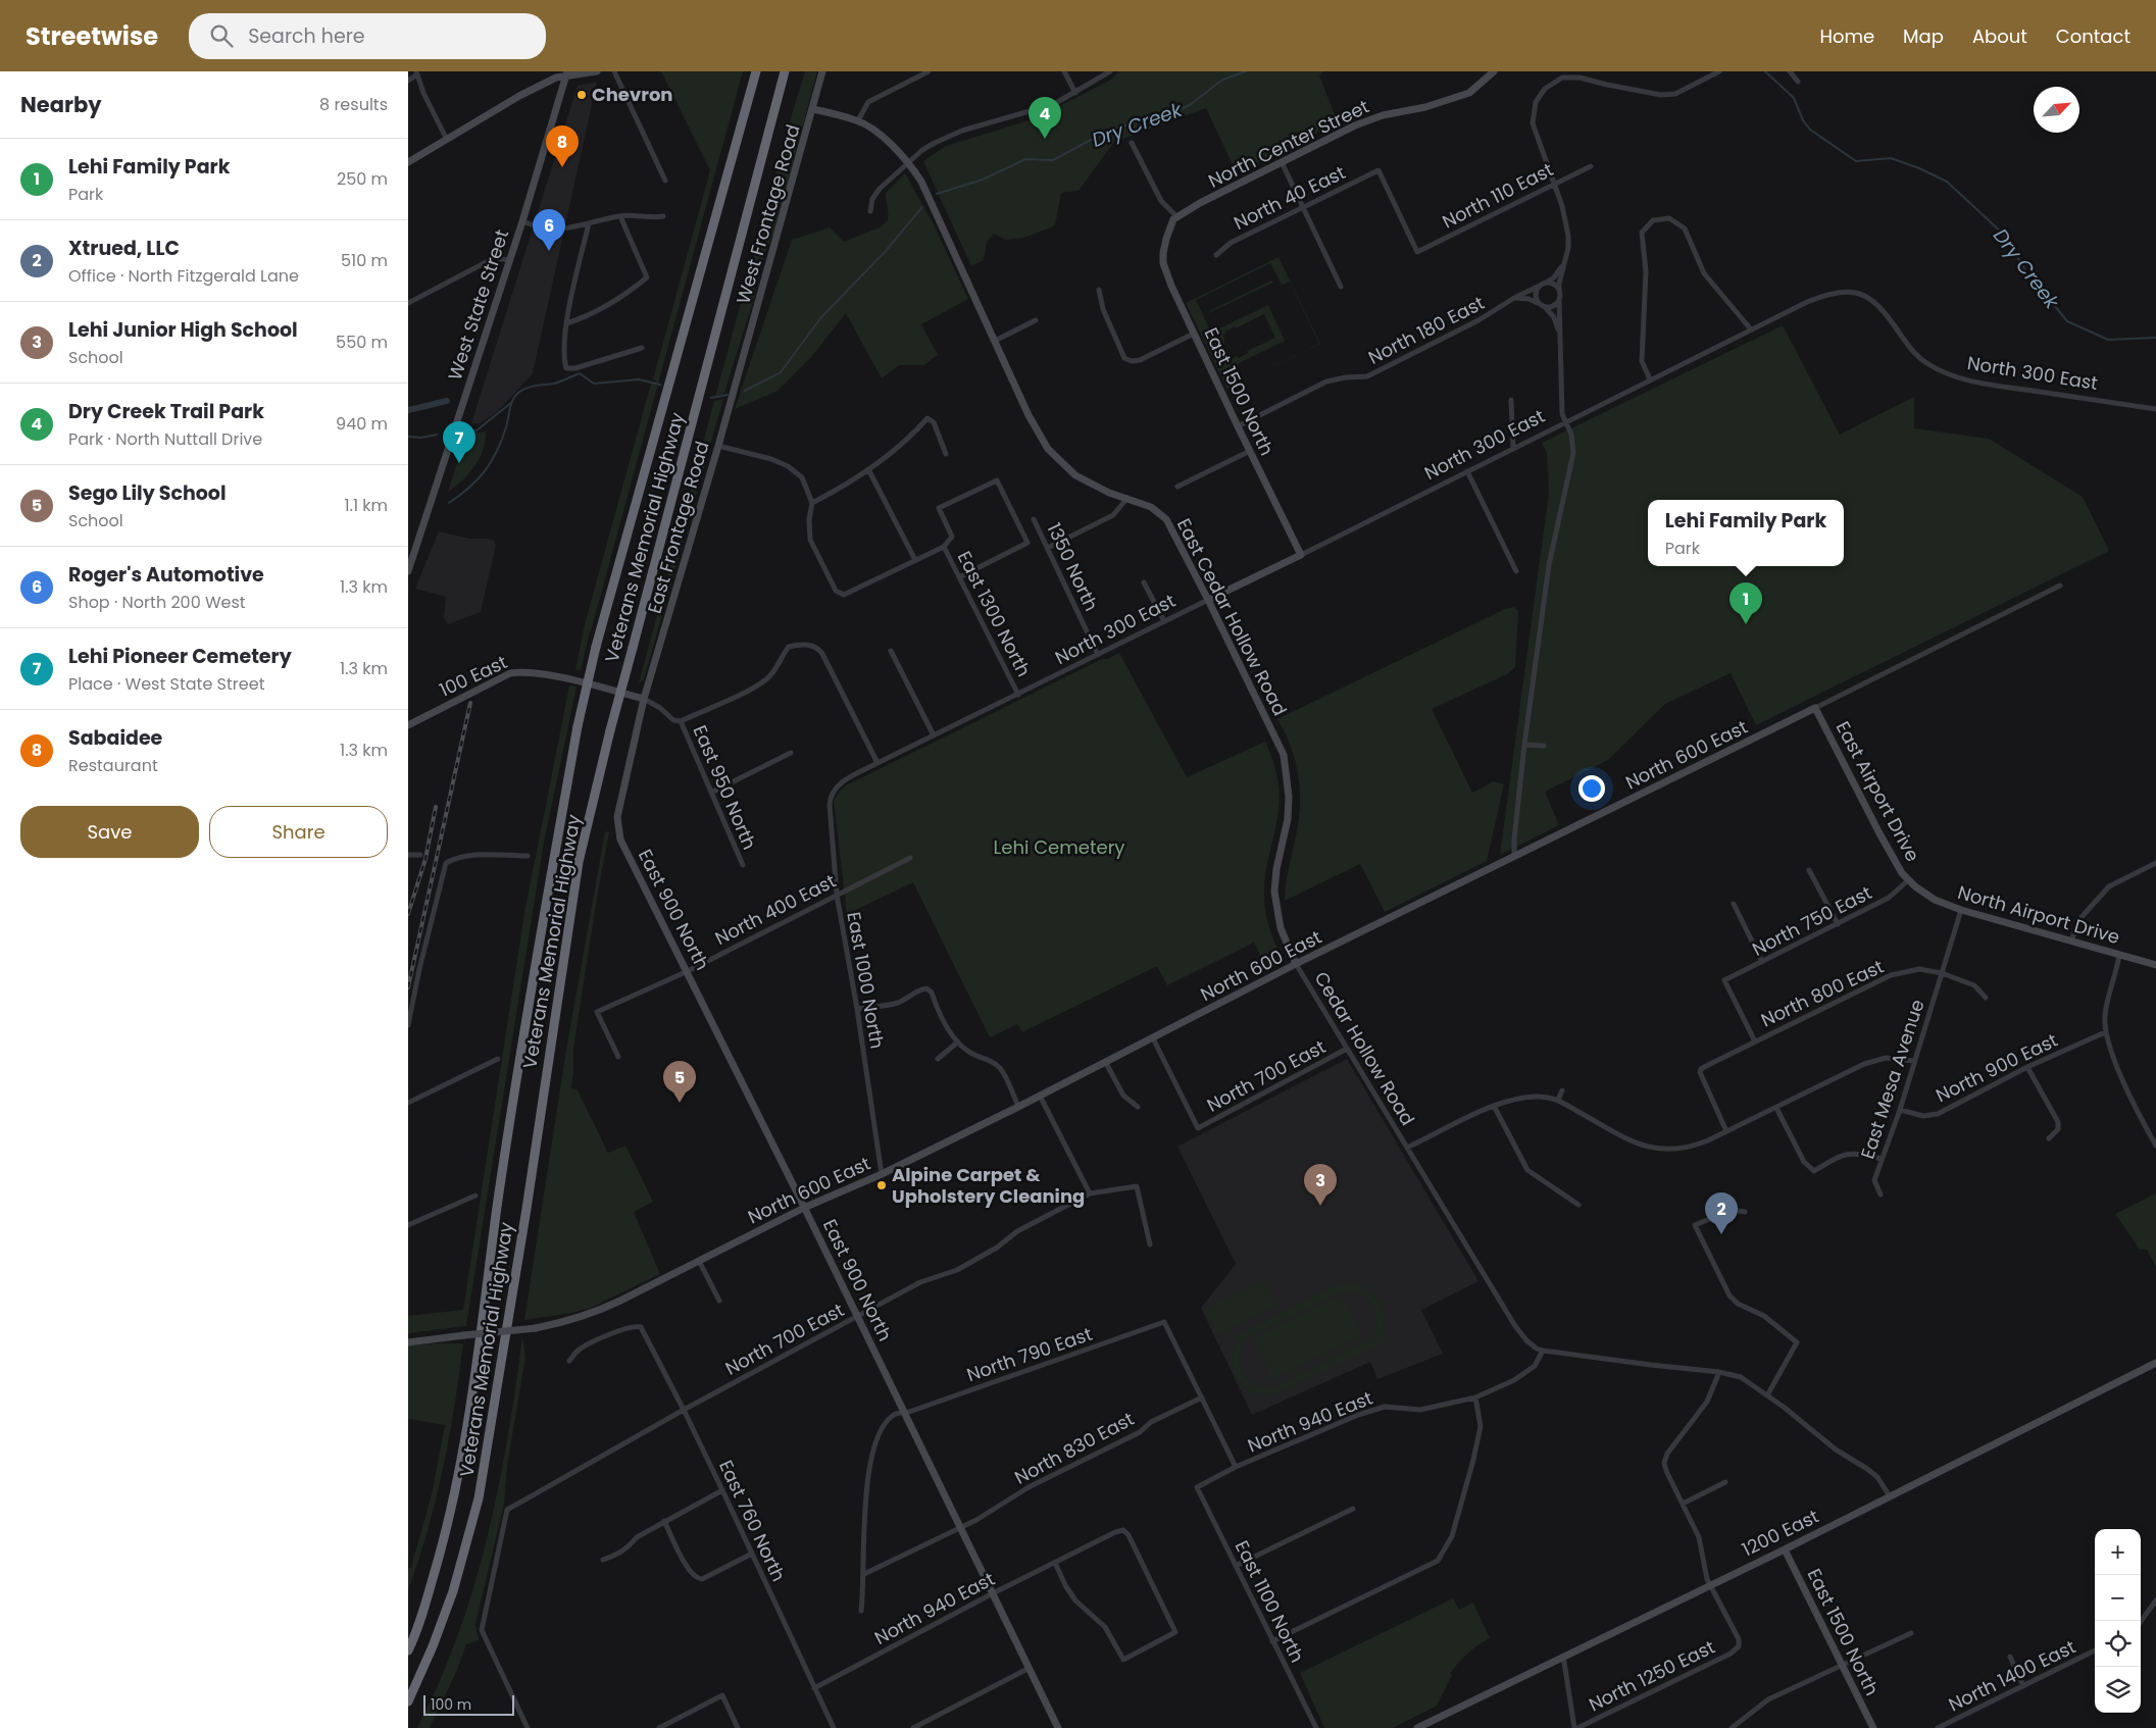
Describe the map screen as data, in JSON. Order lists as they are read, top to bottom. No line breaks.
{"streets":{"highway":["Veterans Memorial Highway"],"street":["North Center Street","North 110 East","North 40 East","West Frontage Road","West State Street","North 180 East","North 300 East","East 1500 North","East Frontage Road","1350 North","East 1300 North","East Cedar Hollow Road","100 East","North 600 East","East 950 North","East Airport Drive","East 900 North","North 400 East","North Airport Drive","North 750 East","East 1000 North","North 800 East","Cedar Hollow Road","North 900 East","North 700 East","East Mesa Avenue","North 790 East","North 940 East","North 830 East","East 760 North","1200 East","East 1100 North","North 1250 East","North 1400 East"]},"crossings":[["North Center Street","East 1500 North"],["North 110 East","North 40 East"],["West Frontage Road","East Frontage Road"],["North 180 East","East 1500 North"],["North 300 East","East 1500 North"],["North 300 East","1350 North"],["North 300 East","East 1300 North"],["North 300 East","East Cedar Hollow Road"],["North 300 East","East 1000 North"],["East 1500 North","1200 East"],["East Frontage Road","100 East"],["East Frontage Road","East 900 North"],["East Cedar Hollow Road","North 600 East"],["East Cedar Hollow Road","Cedar Hollow Road"],["100 East","East 900 North"],["North 600 East","East Airport Drive"],["North 600 East","East 900 North"],["North 600 East","East 1000 North"],["North 600 East","Cedar Hollow Road"],["North 600 East","North 700 East"],["East Airport Drive","North Airport Drive"],["East Airport Drive","North 750 East"],["East 900 North","North 400 East"],["East 900 North","North 700 East"],["East 900 North","North 790 East"],["East 900 North","North 940 East"],["East 900 North","North 830 East"],["North 400 East","East 1000 North"],["North Airport Drive","East Mesa Avenue"],["North 750 East","North 800 East"],["North 800 East","East Mesa Avenue"],["Cedar Hollow Road","North 700 East"],["North 900 East","East Mesa Avenue"],["North 700 East","East 760 North"],["North 790 East","North 830 East"],["North 940 East","East 760 North"],["North 940 East","East 1100 North"],["1200 East","North 1250 East"]],"water":["Dry Creek"],"parks":["Lehi Cemetery"],"places":["Chevron","Alpine Carpet & Upholstery Cleaning"],"scale_bar":"100 m","north":"top right","page":{"header":"Streetwise","search":"Search here","nav":["Home","Map","About","Contact"],"heading":["Nearby","8 results"],"pins":["4","8","6","7","1","5","3","2"],"list":[{"mark":"1","name":"Lehi Family Park","note":"Park","value":"250 m"},{"mark":"2","name":"Xtrued, LLC","note":"Office · North Fitzgerald Lane","value":"510 m"},{"mark":"3","name":"Lehi Junior High School","note":"School","value":"550 m"},{"mark":"4","name":"Dry Creek Trail Park","note":"Park · North Nuttall Drive","value":"940 m"},{"mark":"5","name":"Sego Lily School","note":"School","value":"1.1 km"},{"mark":"6","name":"Roger's Automotive","note":"Shop · North 200 West","value":"1.3 km"},{"mark":"7","name":"Lehi Pioneer Cemetery","note":"Place · West State Street","value":"1.3 km"},{"mark":"8","name":"Sabaidee","note":"Restaurant","value":"1.3 km"}],"popup":["Lehi Family Park","Park"],"buttons":["Save","Share"],"map_buttons":["+","−"],"scale":"100 m"}}
